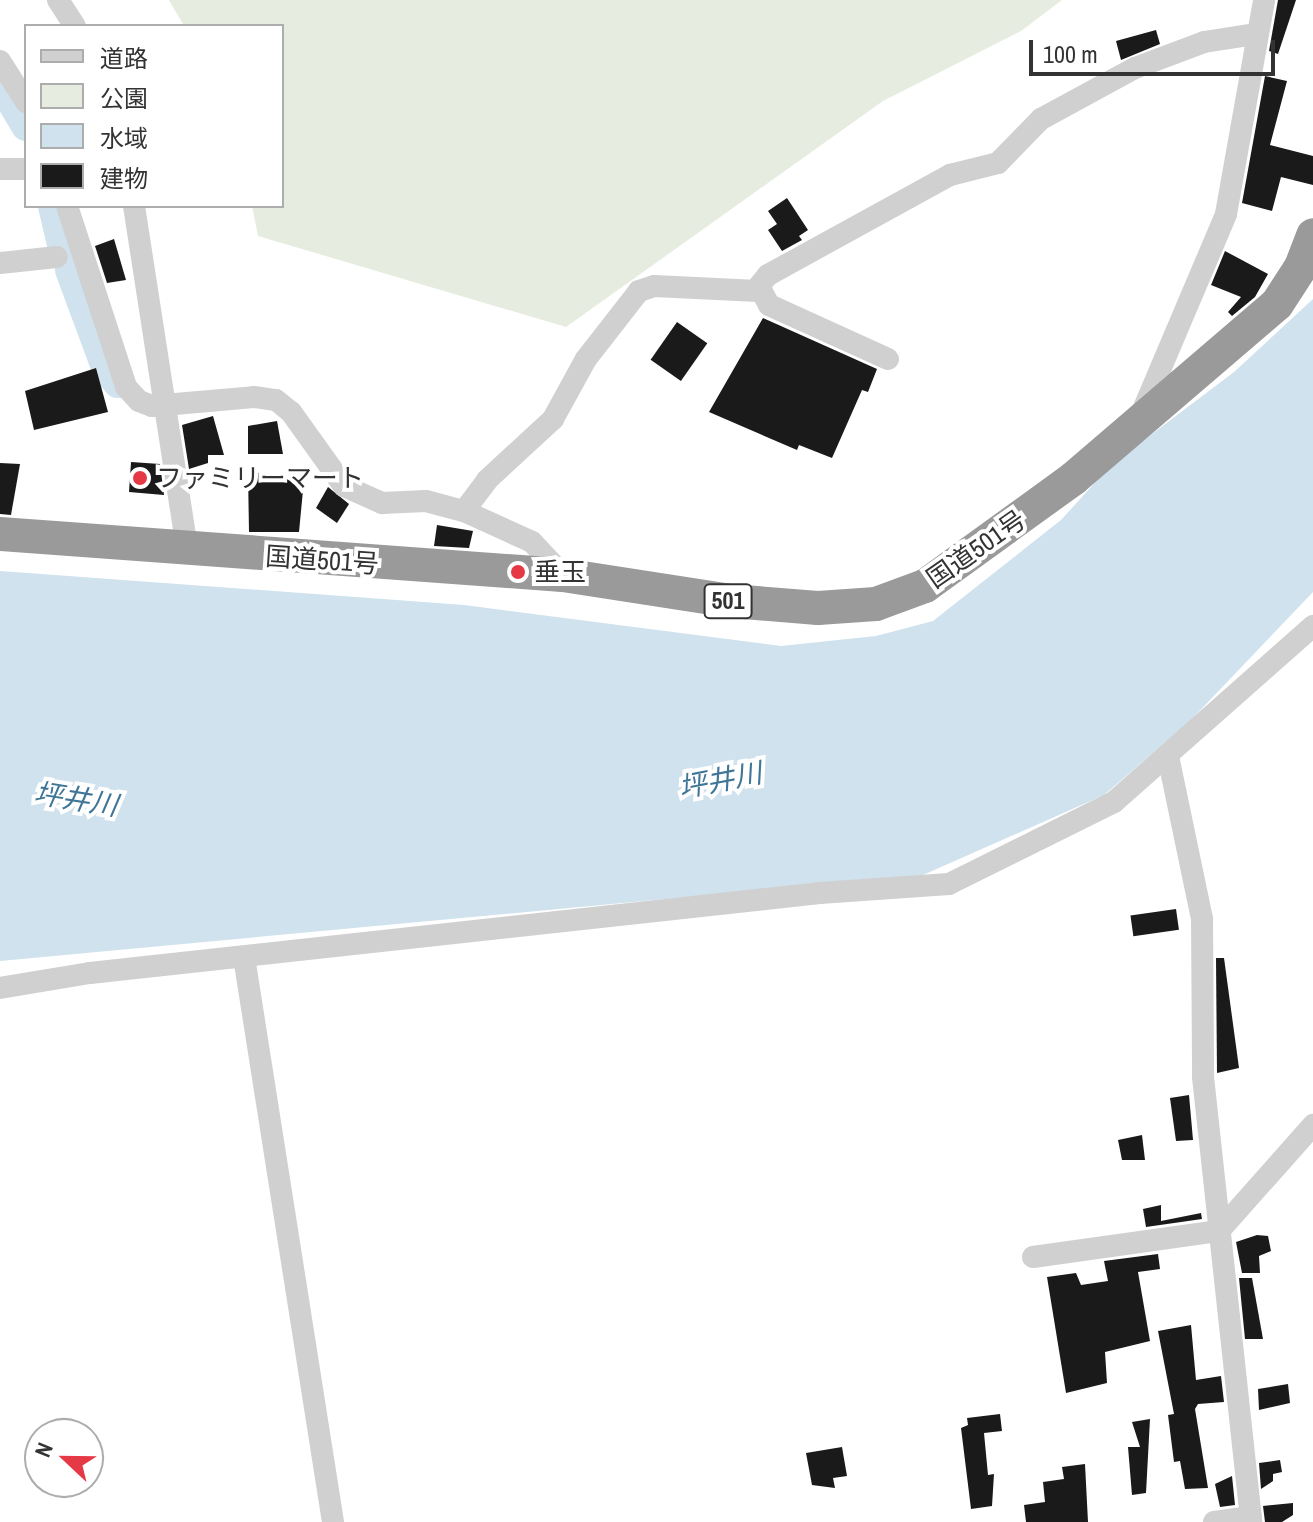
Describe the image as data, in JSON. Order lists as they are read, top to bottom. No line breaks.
{"streets":{"highway":["国道501号","501"]},"water":["坪井川"],"places":["ファミリーマート","垂玉"],"legend":["道路","公園","水域","建物"],"scale_bar":"100 m","north":"left"}
